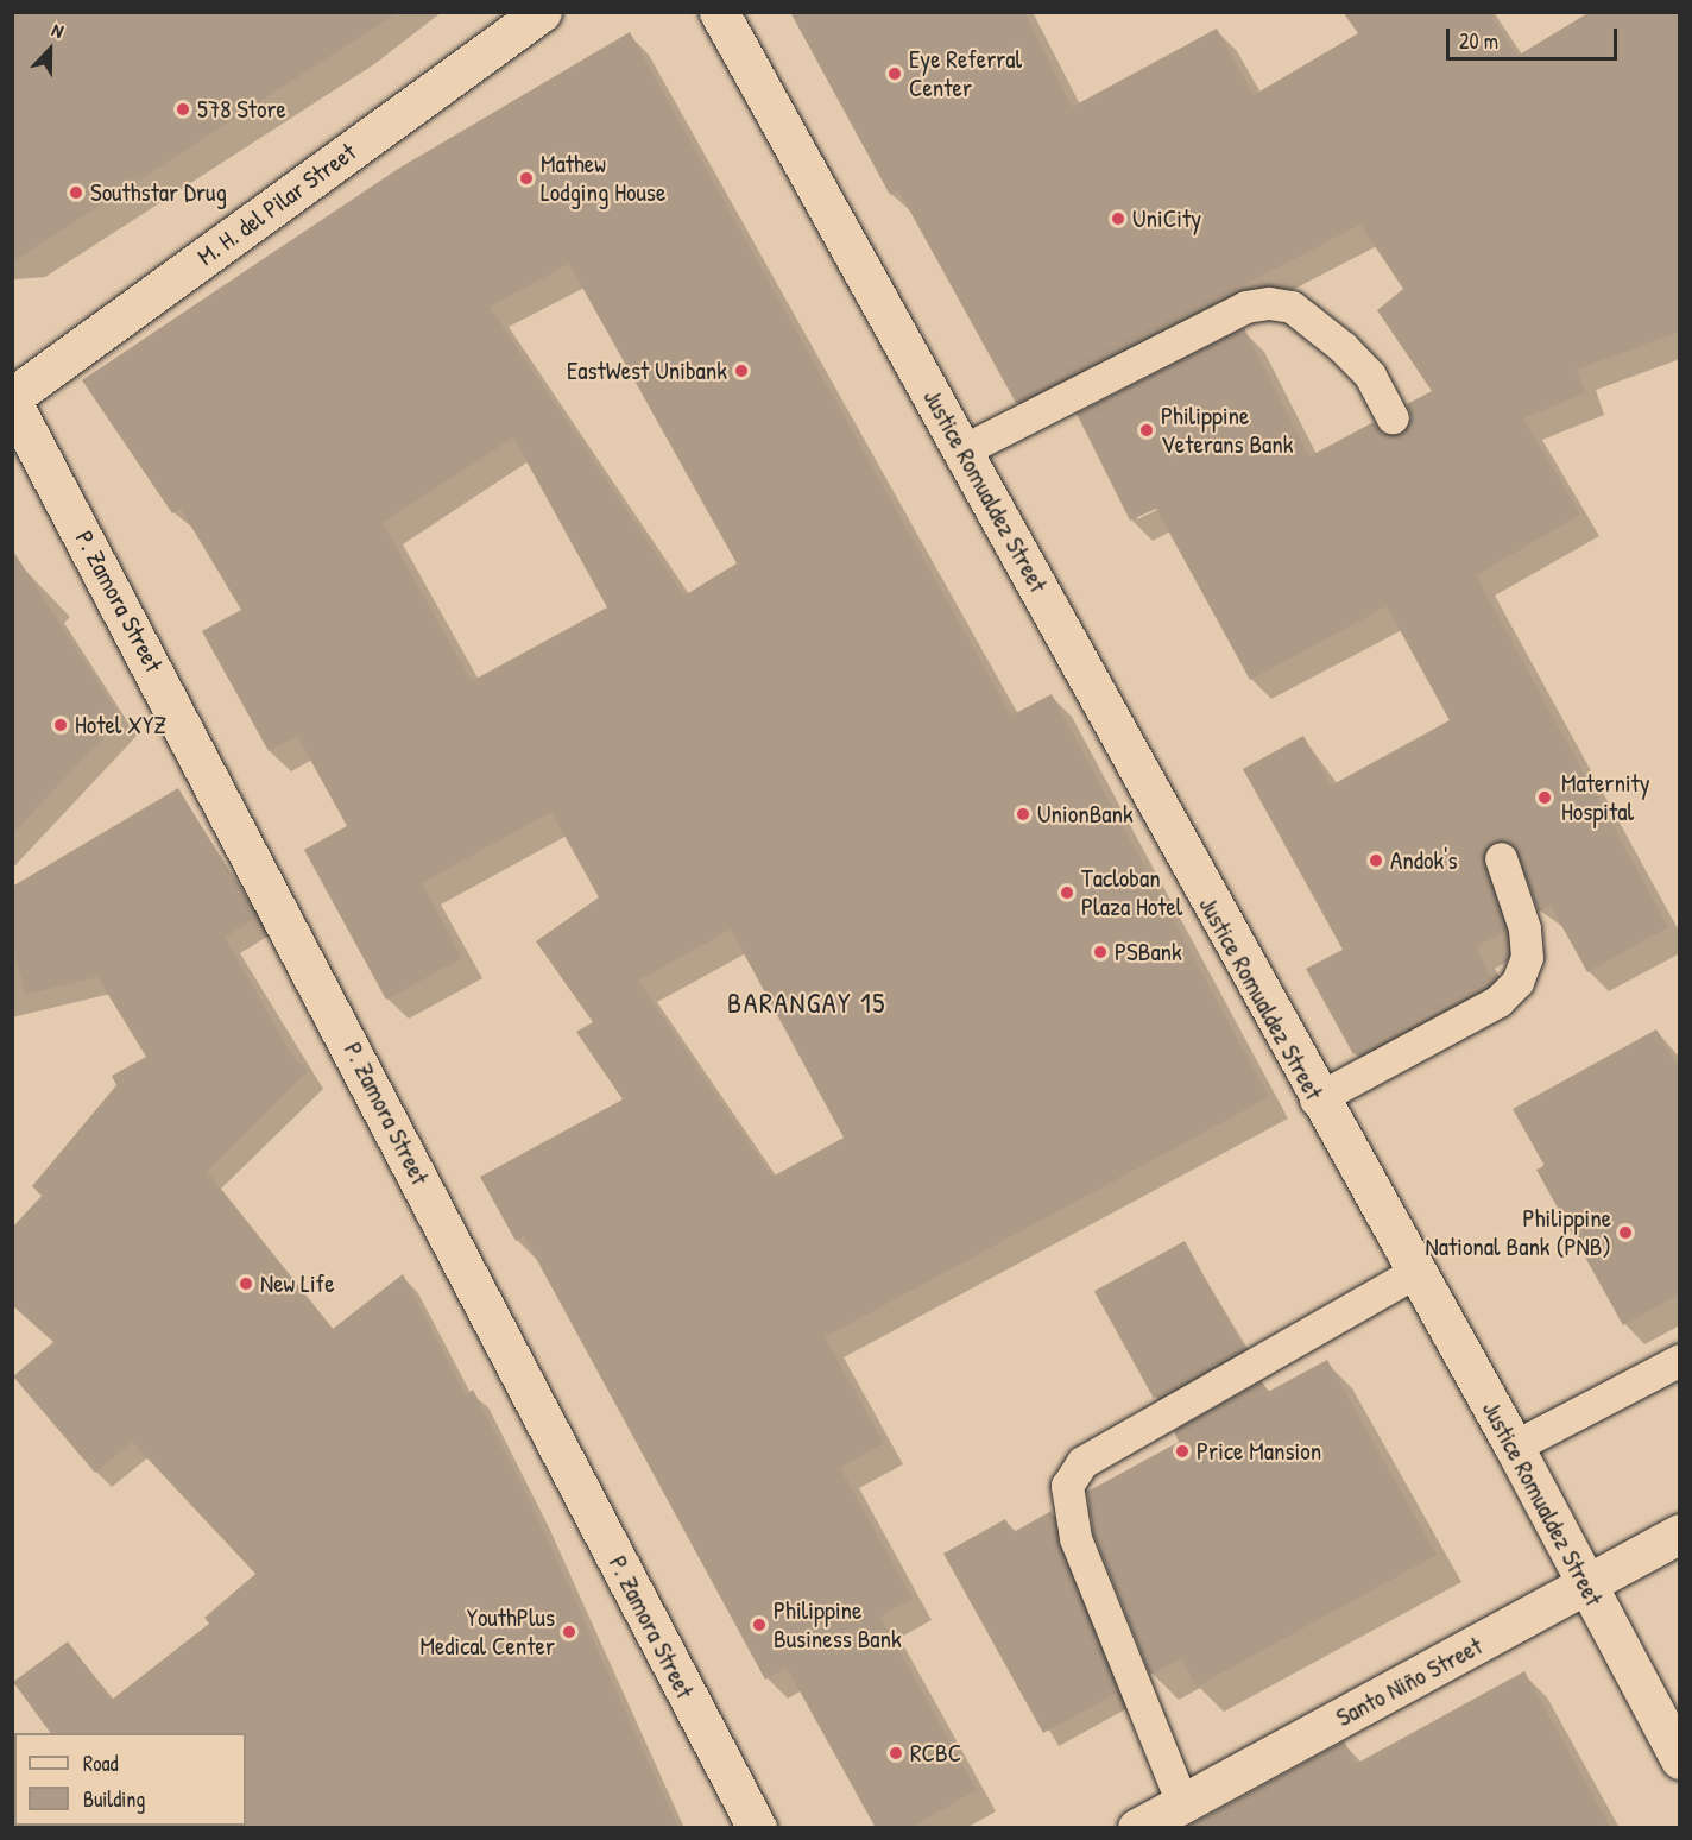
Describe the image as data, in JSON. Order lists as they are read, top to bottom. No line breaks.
{"streets":{"street":["M. H. del Pilar Street","Justice Romualdez Street","P. Zamora Street","Santo Niño Street"]},"crossings":[["M. H. del Pilar Street","P. Zamora Street"],["Justice Romualdez Street","Santo Niño Street"]],"districts":["BARANGAY 15"],"places":["Eye Referral Center","578 Store","Mathew Lodging House","Southstar Drug","UniCity","EastWest Unibank","Philippine Veterans Bank","Hotel XYZ","Maternity Hospital","UnionBank","Andok's","Tacloban Plaza Hotel","PSBank","Philippine National Bank (PNB)","New Life","Price Mansion","Philippine Business Bank","YouthPlus Medical Center","RCBC"],"legend":["Road","Building"],"scale_bar":"20 m","north":"top"}
